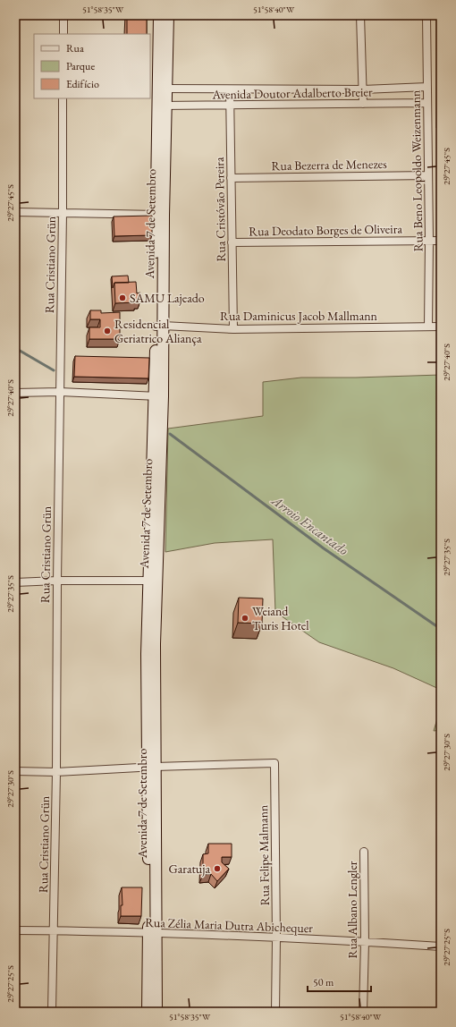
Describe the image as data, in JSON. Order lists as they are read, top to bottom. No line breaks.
{"streets":{"main road":["Avenida 7 de Setembro"],"street":["Avenida Doutor Adalberto Breier","Rua Bezerra de Menezes","Rua Beno Leopoldo Weizenmann","Rua Cristóvão Pereira","Rua Deodato Borges de Oliveira","Rua Cristiano Grün","Rua Daminicus Jacob Mallmann","Rua Felipe Malmann","Rua Albano Lengler","Rua Zélia Maria Dutra Abichequer"]},"crossings":[["Avenida Doutor Adalberto Breier","Rua Beno Leopoldo Weizenmann"],["Avenida Doutor Adalberto Breier","Rua Cristóvão Pereira"],["Avenida Doutor Adalberto Breier","Avenida 7 de Setembro"],["Rua Bezerra de Menezes","Rua Beno Leopoldo Weizenmann"],["Rua Bezerra de Menezes","Rua Cristóvão Pereira"],["Rua Beno Leopoldo Weizenmann","Rua Deodato Borges de Oliveira"],["Rua Beno Leopoldo Weizenmann","Rua Daminicus Jacob Mallmann"],["Rua Cristóvão Pereira","Rua Deodato Borges de Oliveira"],["Rua Cristóvão Pereira","Rua Daminicus Jacob Mallmann"],["Avenida 7 de Setembro","Rua Daminicus Jacob Mallmann"],["Avenida 7 de Setembro","Rua Felipe Malmann"],["Avenida 7 de Setembro","Rua Zélia Maria Dutra Abichequer"],["Rua Cristiano Grün","Rua Zélia Maria Dutra Abichequer"],["Rua Felipe Malmann","Rua Zélia Maria Dutra Abichequer"],["Rua Albano Lengler","Rua Zélia Maria Dutra Abichequer"]],"water":["Arroio Encantado"],"places":["SAMU Lajeado","Residencial Geriatrico Aliança","Weiand Turis Hotel","Garatuja"],"legend":["Rua","Parque","Edifício"],"scale_bar":"50 m","coordinates":["51°58'35\"W","51°58'40\"W","29°27'45\"S","29°27'40\"S","29°27'35\"S","29°27'30\"S","29°27'25\"S"]}
